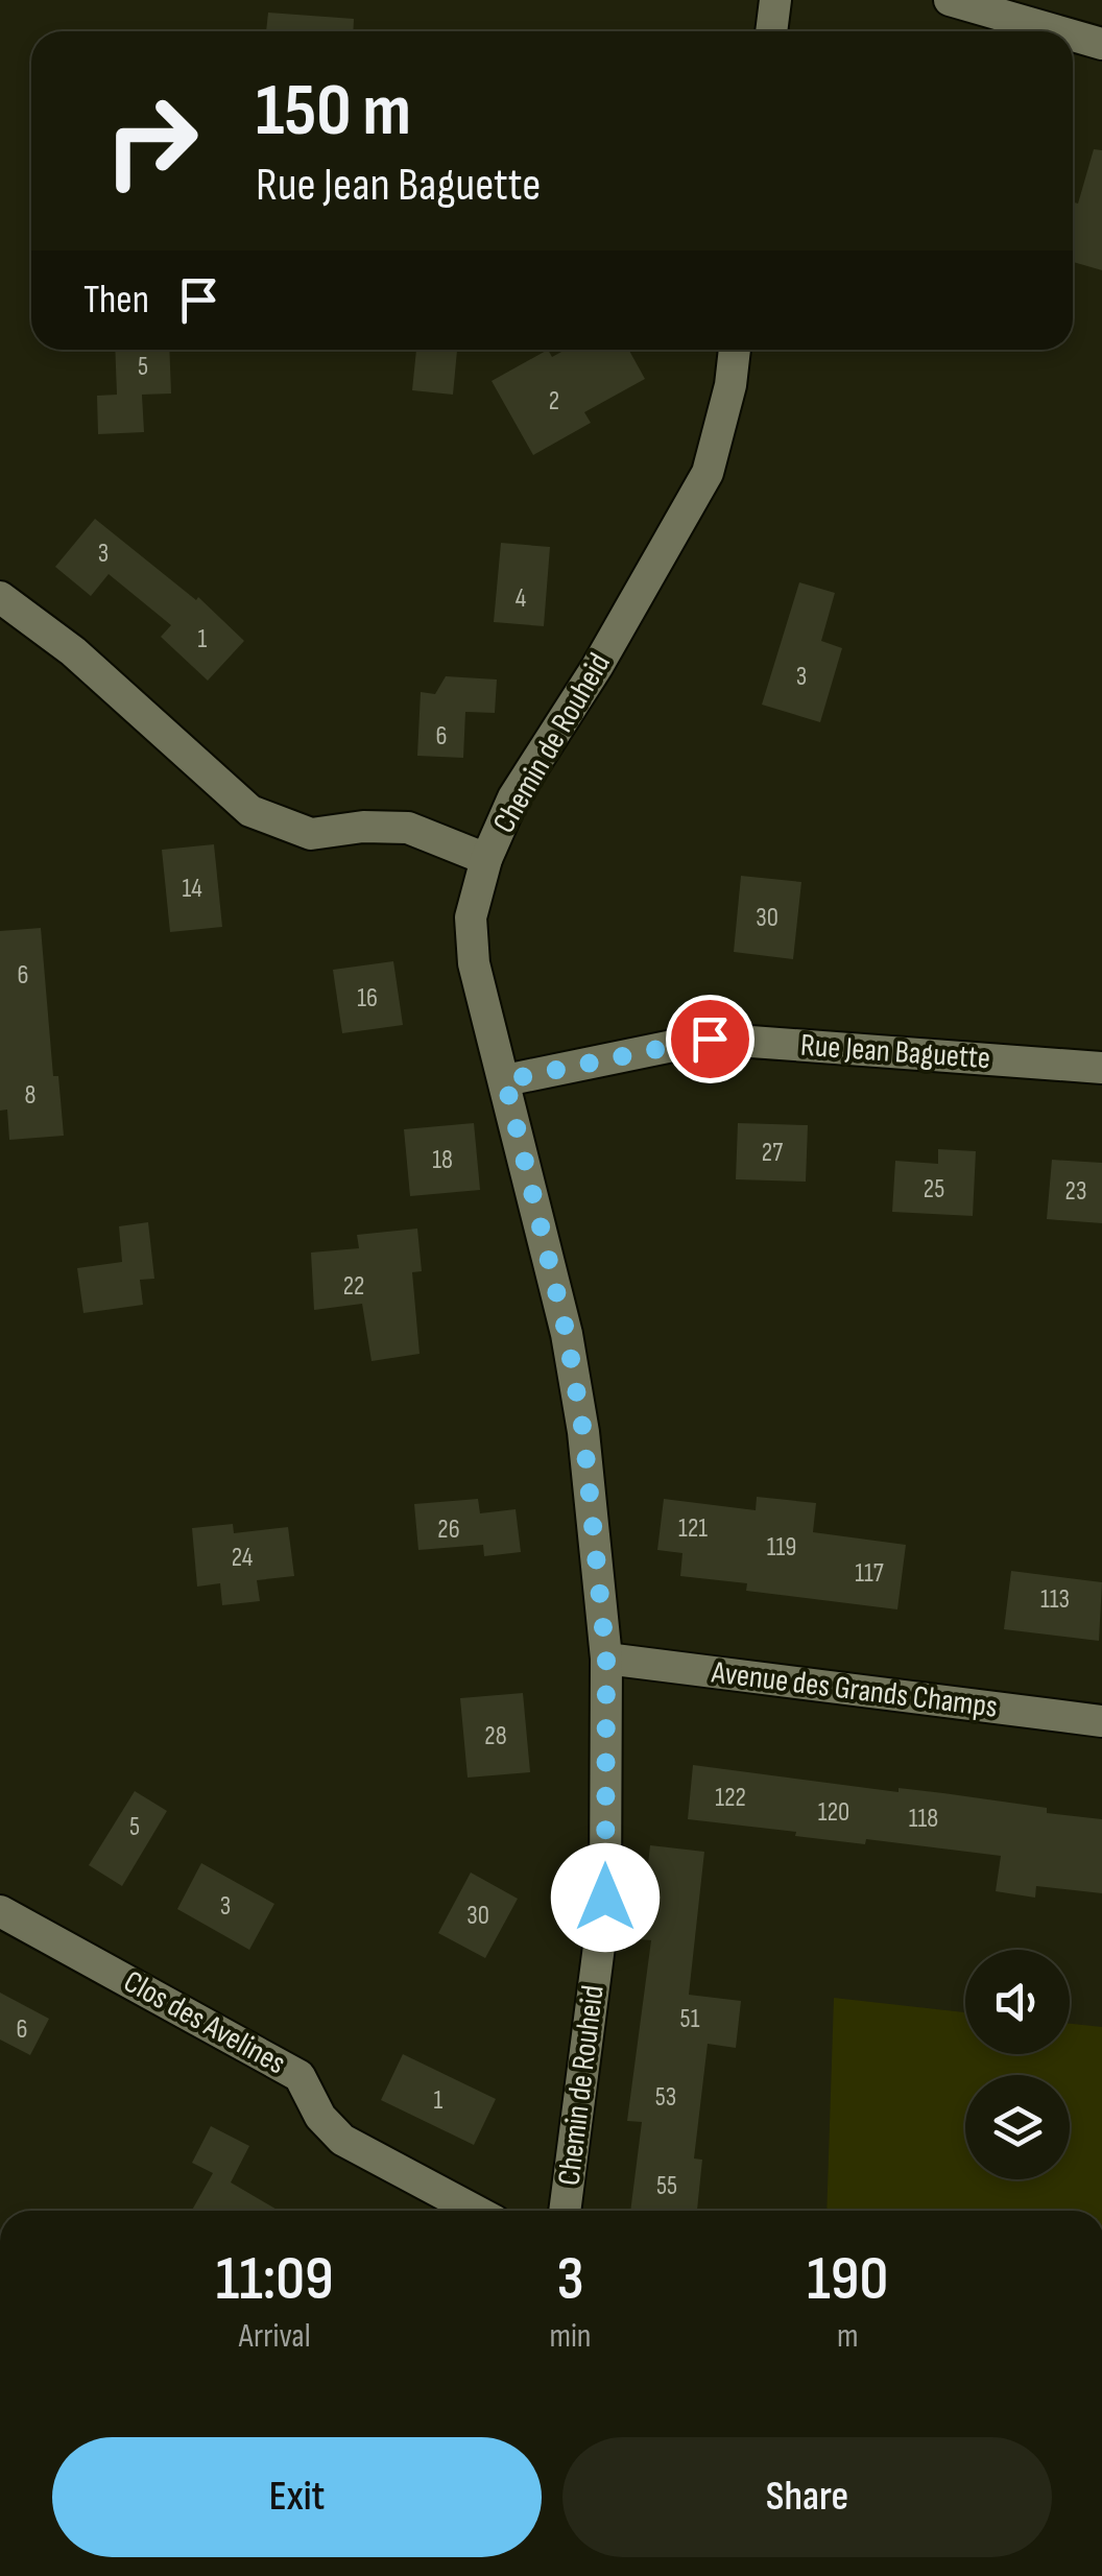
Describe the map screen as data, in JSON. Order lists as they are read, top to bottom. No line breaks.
{"streets":{"street":["Chemin de Rouheid","Rue Jean Baguette","Avenue des Grands Champs","Clos des Avelines"]},"crossings":[["Chemin de Rouheid","Rue Jean Baguette"],["Chemin de Rouheid","Avenue des Grands Champs"]],"house_numbers":["5","2","3","4","1","3","6","14","30","6","16","8","27","18","25","23","22","121","26","119","24","117","113","28","122","120","118","5","3","30","51","6","53","1","55"],"page":{"turn":["150 m","Rue Jean Baguette"],"then":"Then","eta":["11:09","Arrival","3","min","190","m"],"buttons":["Exit","Share"]}}
